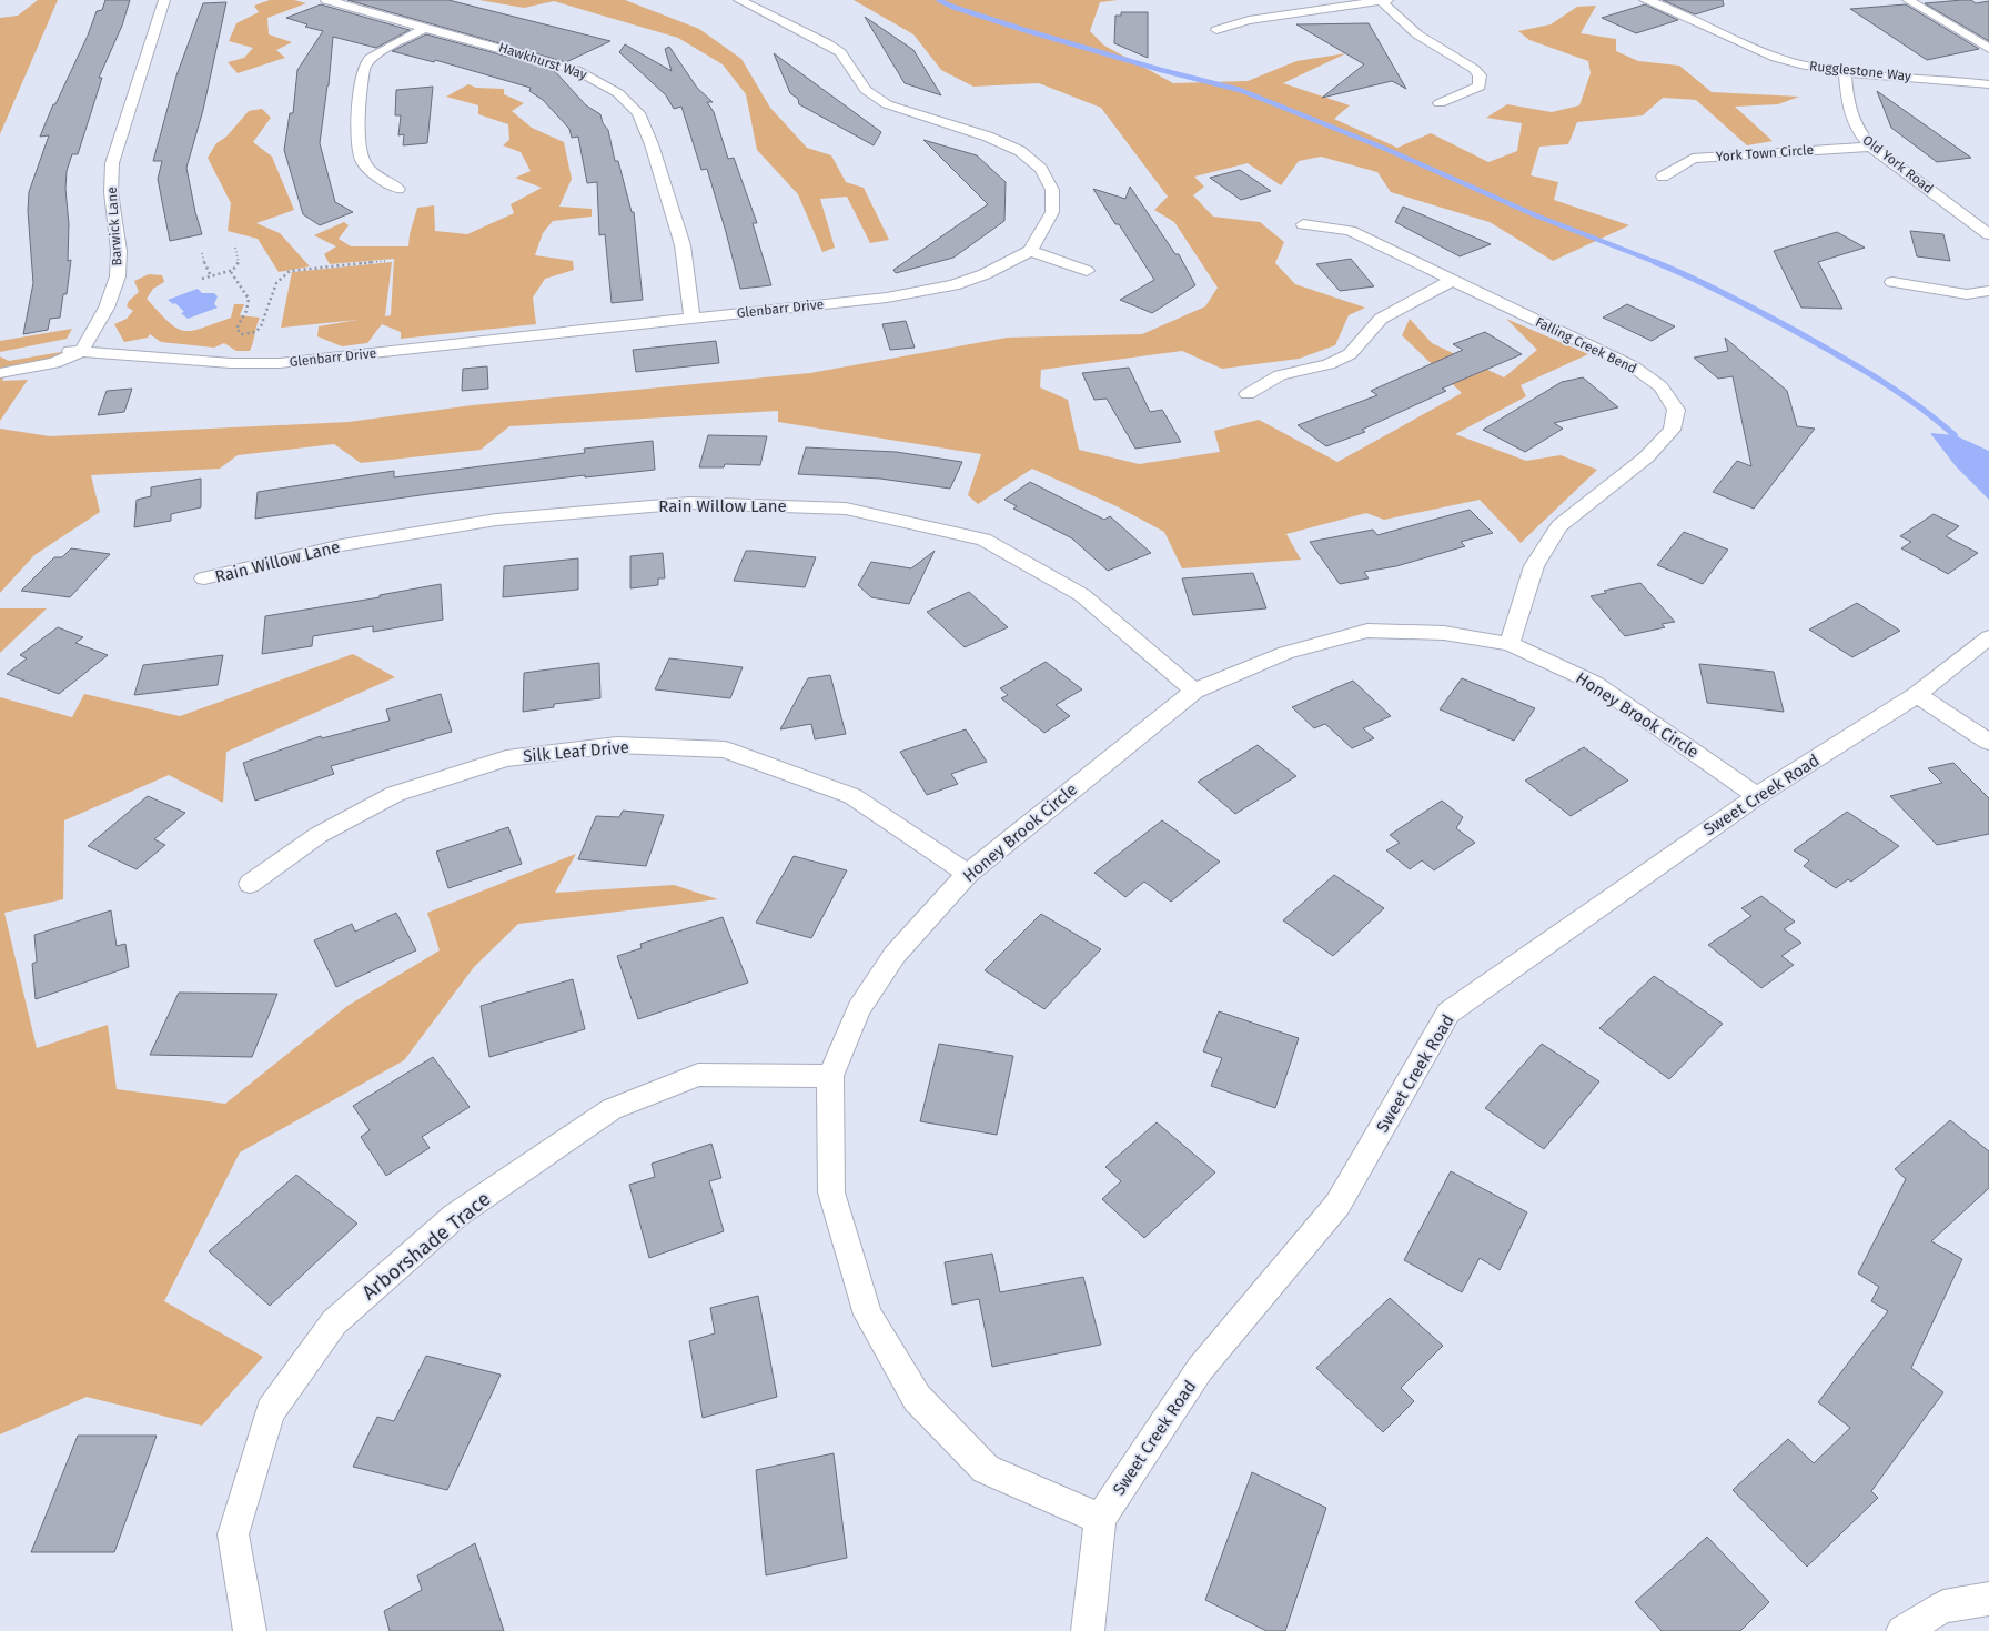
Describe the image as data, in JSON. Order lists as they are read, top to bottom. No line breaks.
{"streets":{"street":["Hawkhurst Way","Rugglestone Way","York Town Circle","Old York Road","Barwick Lane","Glenbarr Drive","Falling Creek Bend","Rain Willow Lane","Honey Brook Circle","Silk Leaf Drive","Sweet Creek Road","Arborshade Trace"]},"crossings":[["Hawkhurst Way","Glenbarr Drive"],["Rugglestone Way","Old York Road"],["York Town Circle","Old York Road"],["Barwick Lane","Glenbarr Drive"],["Falling Creek Bend","Honey Brook Circle"],["Rain Willow Lane","Honey Brook Circle"],["Honey Brook Circle","Silk Leaf Drive"],["Honey Brook Circle","Sweet Creek Road"],["Honey Brook Circle","Arborshade Trace"]]}
